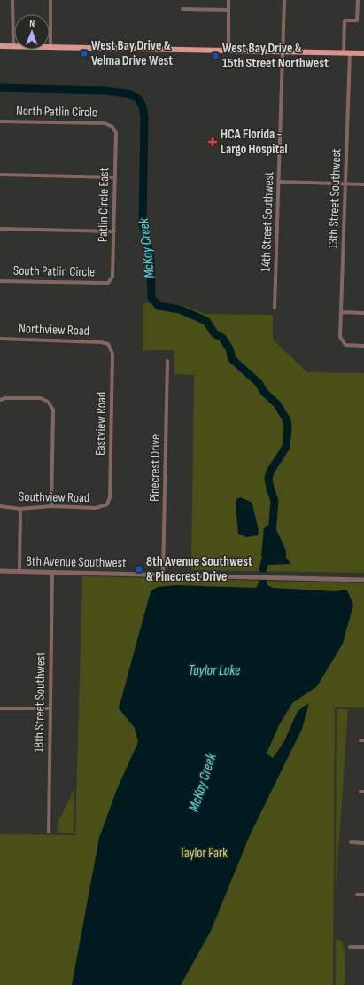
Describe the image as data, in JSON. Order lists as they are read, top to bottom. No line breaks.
{"streets":{"street":["North Patlin Circle","13th Street Southwest","Patlin Circle East","14th Street Southwest","South Patlin Circle","Northview Road","Eastview Road","Pinecrest Drive","Southview Road","8th Avenue Southwest","18th Street Southwest"]},"crossings":[["North Patlin Circle","Patlin Circle East"],["Patlin Circle East","South Patlin Circle"],["Northview Road","Eastview Road"],["Eastview Road","Southview Road"],["Pinecrest Drive","8th Avenue Southwest"],["8th Avenue Southwest","18th Street Southwest"]],"water":["McKay Creek","Taylor Lake"],"parks":["Taylor Park"],"places":{"transit":["West Bay Drive & Velma Drive West","West Bay Drive & 15th Street Northwest","8th Avenue Southwest & Pinecrest Drive"],"health":["HCA Florida - Largo Hospital"]},"north":"top"}
